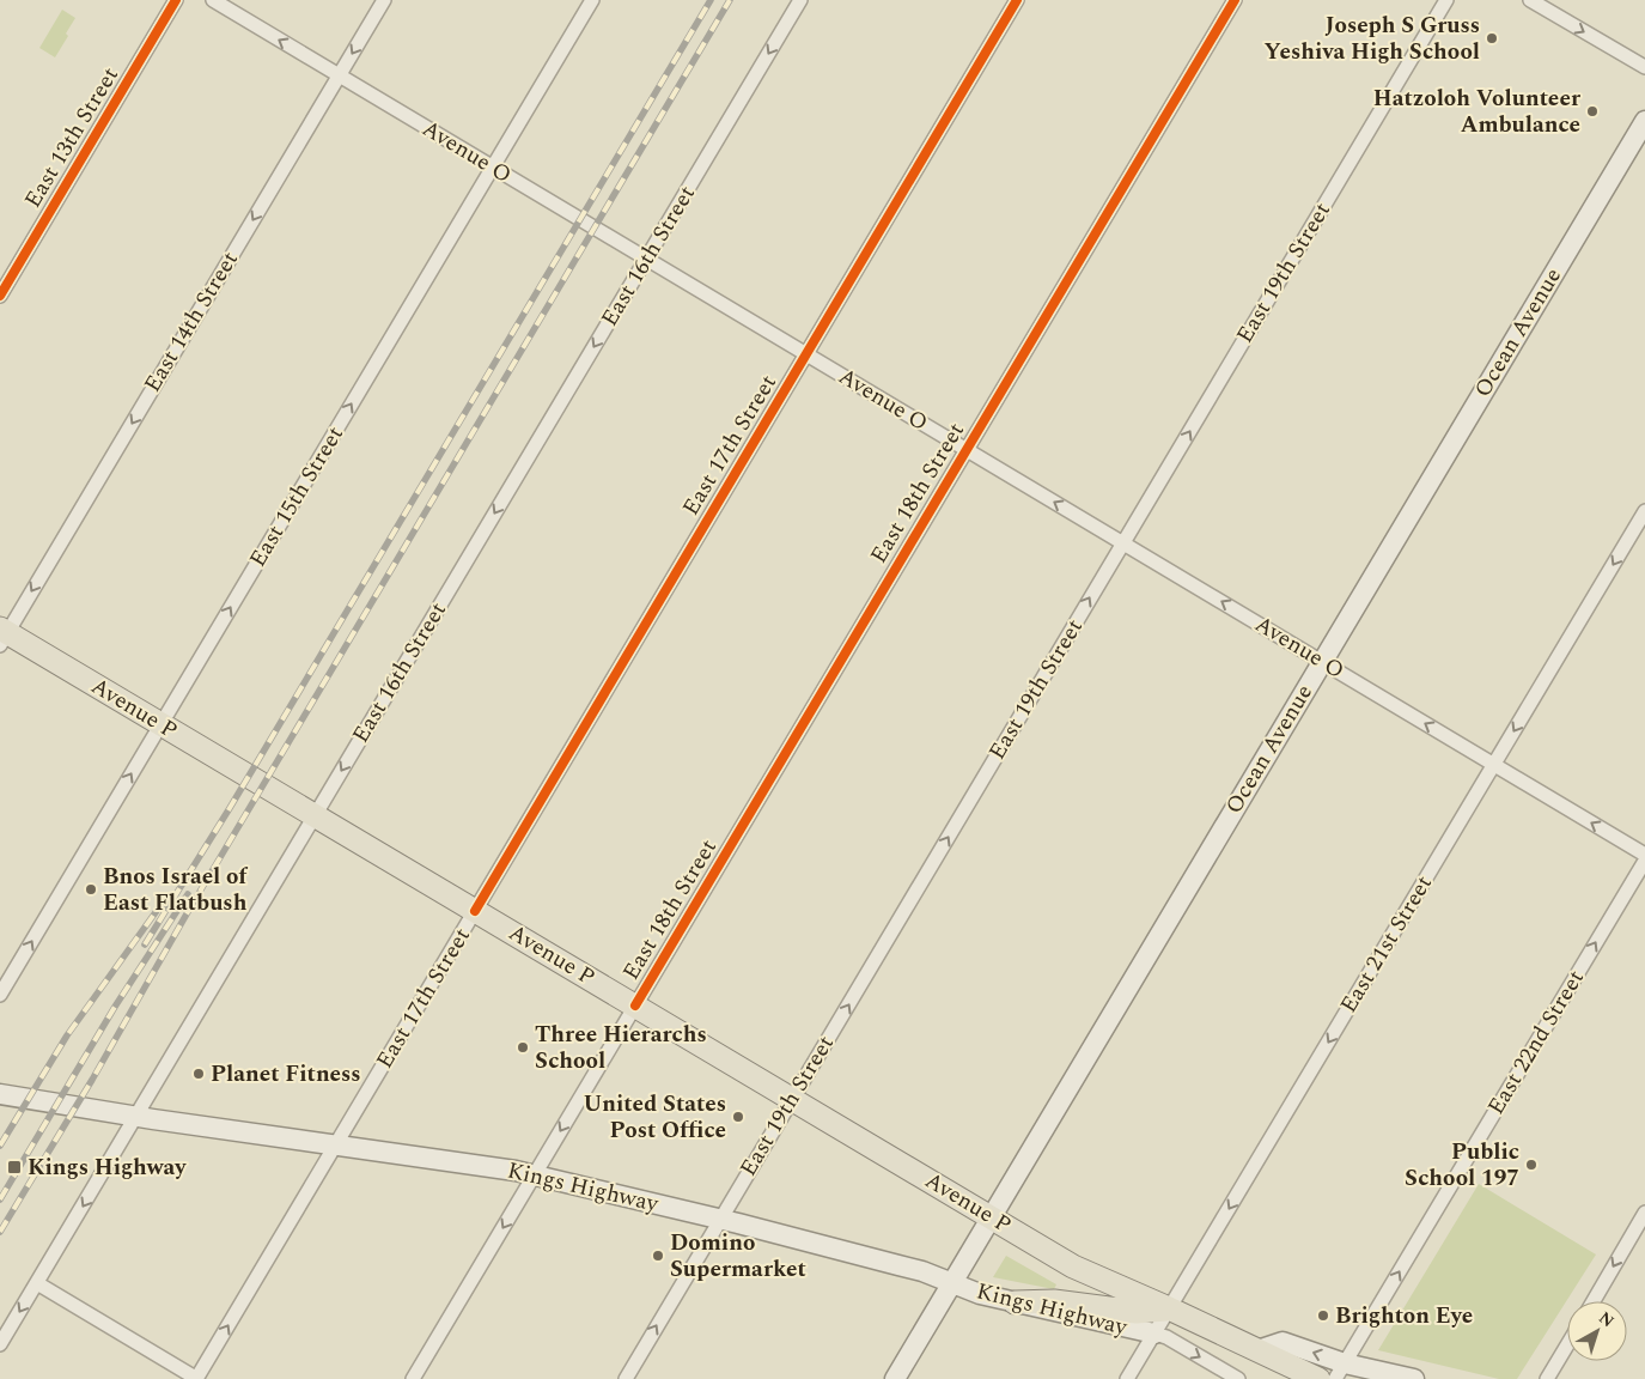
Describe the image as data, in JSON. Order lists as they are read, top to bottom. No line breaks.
{"streets":{"main road":["Ocean Avenue","Avenue P","Kings Highway"],"street":["East 13th Street","Avenue O","East 16th Street","East 19th Street","East 14th Street","East 17th Street","East 18th Street","East 15th Street","East 21st Street","East 22nd Street"]},"crossings":[["Avenue O","East 16th Street"],["Avenue O","East 19th Street"],["Avenue O","East 14th Street"],["Avenue O","Ocean Avenue"],["Avenue O","East 17th Street"],["Avenue O","East 18th Street"],["Avenue O","East 15th Street"],["Avenue O","East 21st Street"],["East 16th Street","Avenue P"],["East 16th Street","Kings Highway"],["East 19th Street","Avenue P"],["East 19th Street","Kings Highway"],["East 14th Street","Avenue P"],["Ocean Avenue","Avenue P"],["Ocean Avenue","Kings Highway"],["East 17th Street","Avenue P"],["East 17th Street","Kings Highway"],["East 18th Street","Avenue P"],["East 18th Street","Kings Highway"],["East 15th Street","Avenue P"],["Avenue P","East 21st Street"],["East 21st Street","Kings Highway"]],"one_way":["Avenue O","East 16th Street","East 19th Street","East 14th Street","East 15th Street","East 21st Street","East 22nd Street"],"places":{"other":["Joseph S Gruss Yeshiva High School","Hatzoloh Volunteer Ambulance","Bnos Israel of East Flatbush","Three Hierarchs School","Planet Fitness","United States Post Office","Public School 197","Domino Supermarket","Brighton Eye"],"transit":["Kings Highway"]},"north":"top right"}
